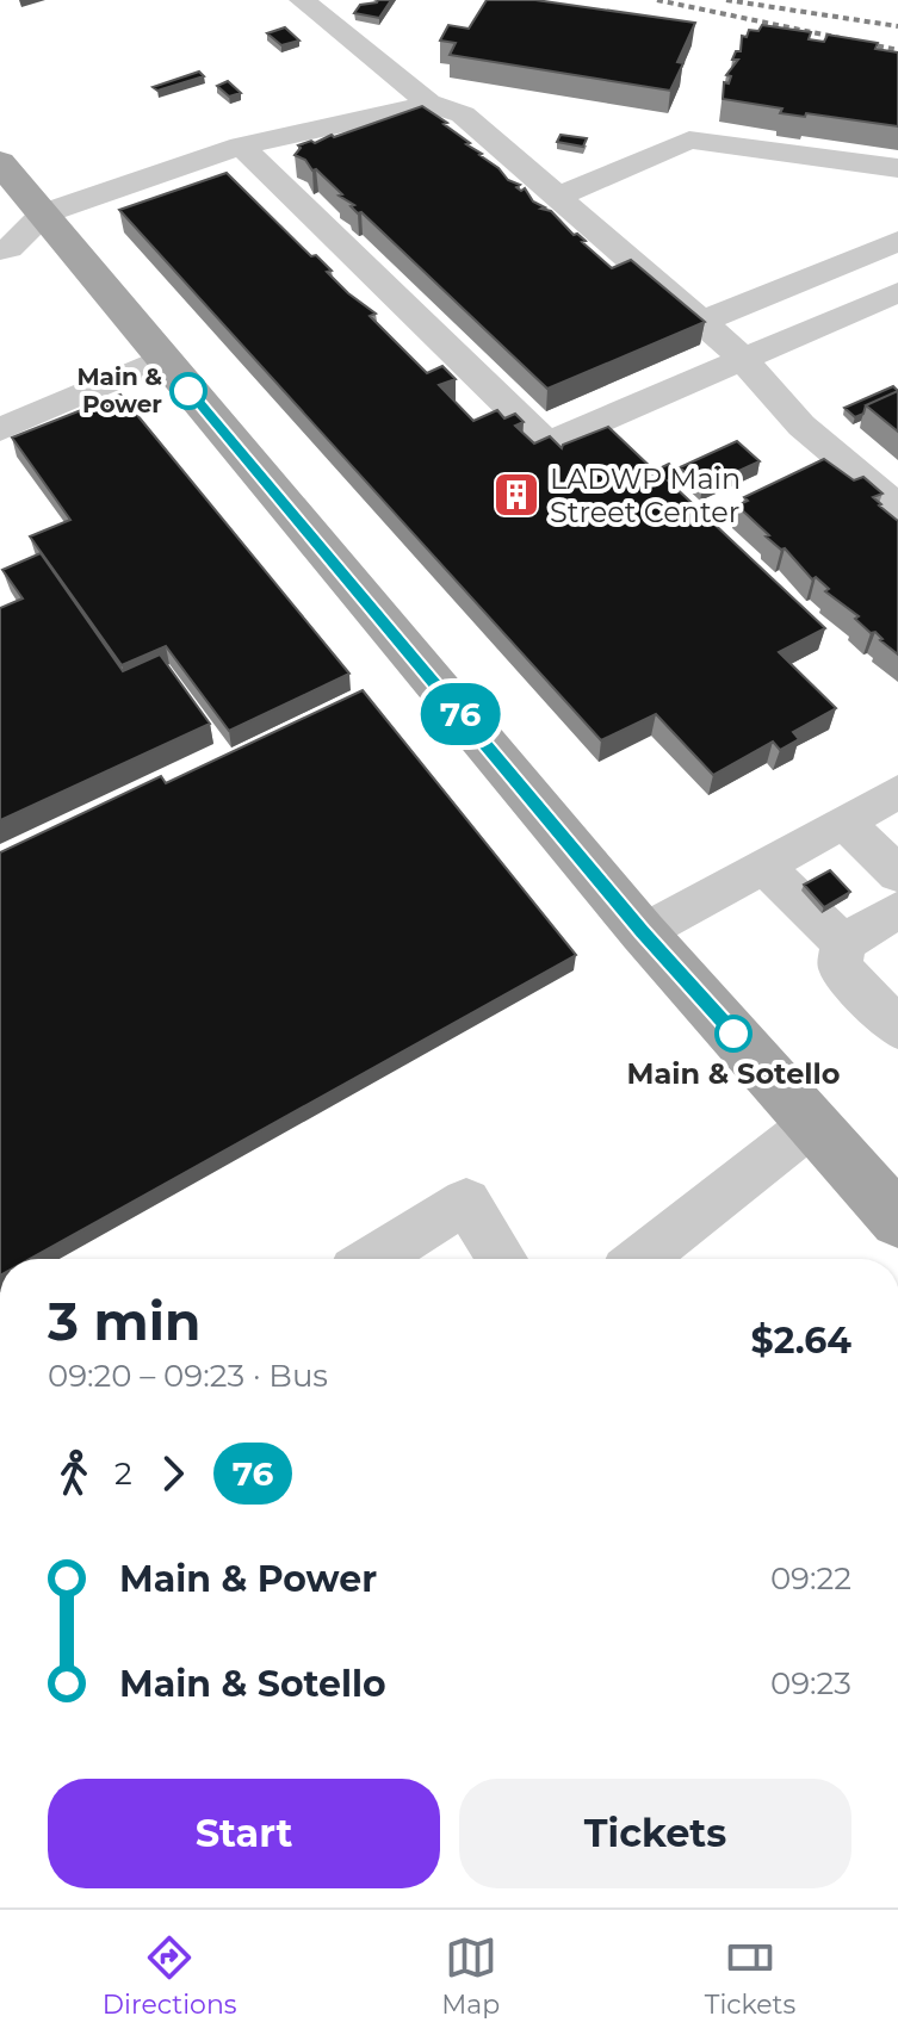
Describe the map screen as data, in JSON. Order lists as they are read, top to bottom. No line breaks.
{"places":{"other":["Main & Power","Main & Sotello"],"building":["LADWP Main Street Center"]},"lines":["bus line 76"],"page":{"on_map":"76","heading":["3 min","09:20 – 09:23 · Bus","$2.64"],"legs":["2","76"],"list":[{"name":"Main & Power","value":"09:22"},{"name":"Main & Sotello","value":"09:23"}],"buttons":["Start","Tickets"],"tabs":["Directions","Map","Tickets"]}}
